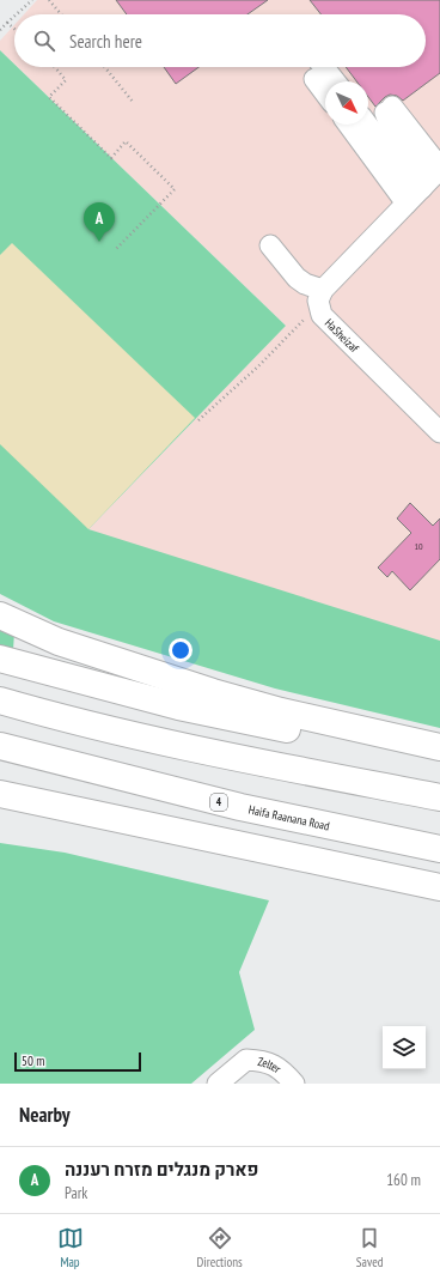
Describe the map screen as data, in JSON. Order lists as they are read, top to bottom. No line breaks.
{"streets":{"highway":["4","Haifa Raanana Road"],"street":["HaSheizaf","Zelter"]},"house_numbers":["10"],"scale_bar":"50 m","north":"bottom right","page":{"search":"Search here","pins":"A","scale":"50 m","heading":"Nearby","list":[{"mark":"A","name":"פארק מנגלים מזרח רעננה","note":"Park","value":"160 m"}],"nav":["Map","Directions","Saved"]}}
